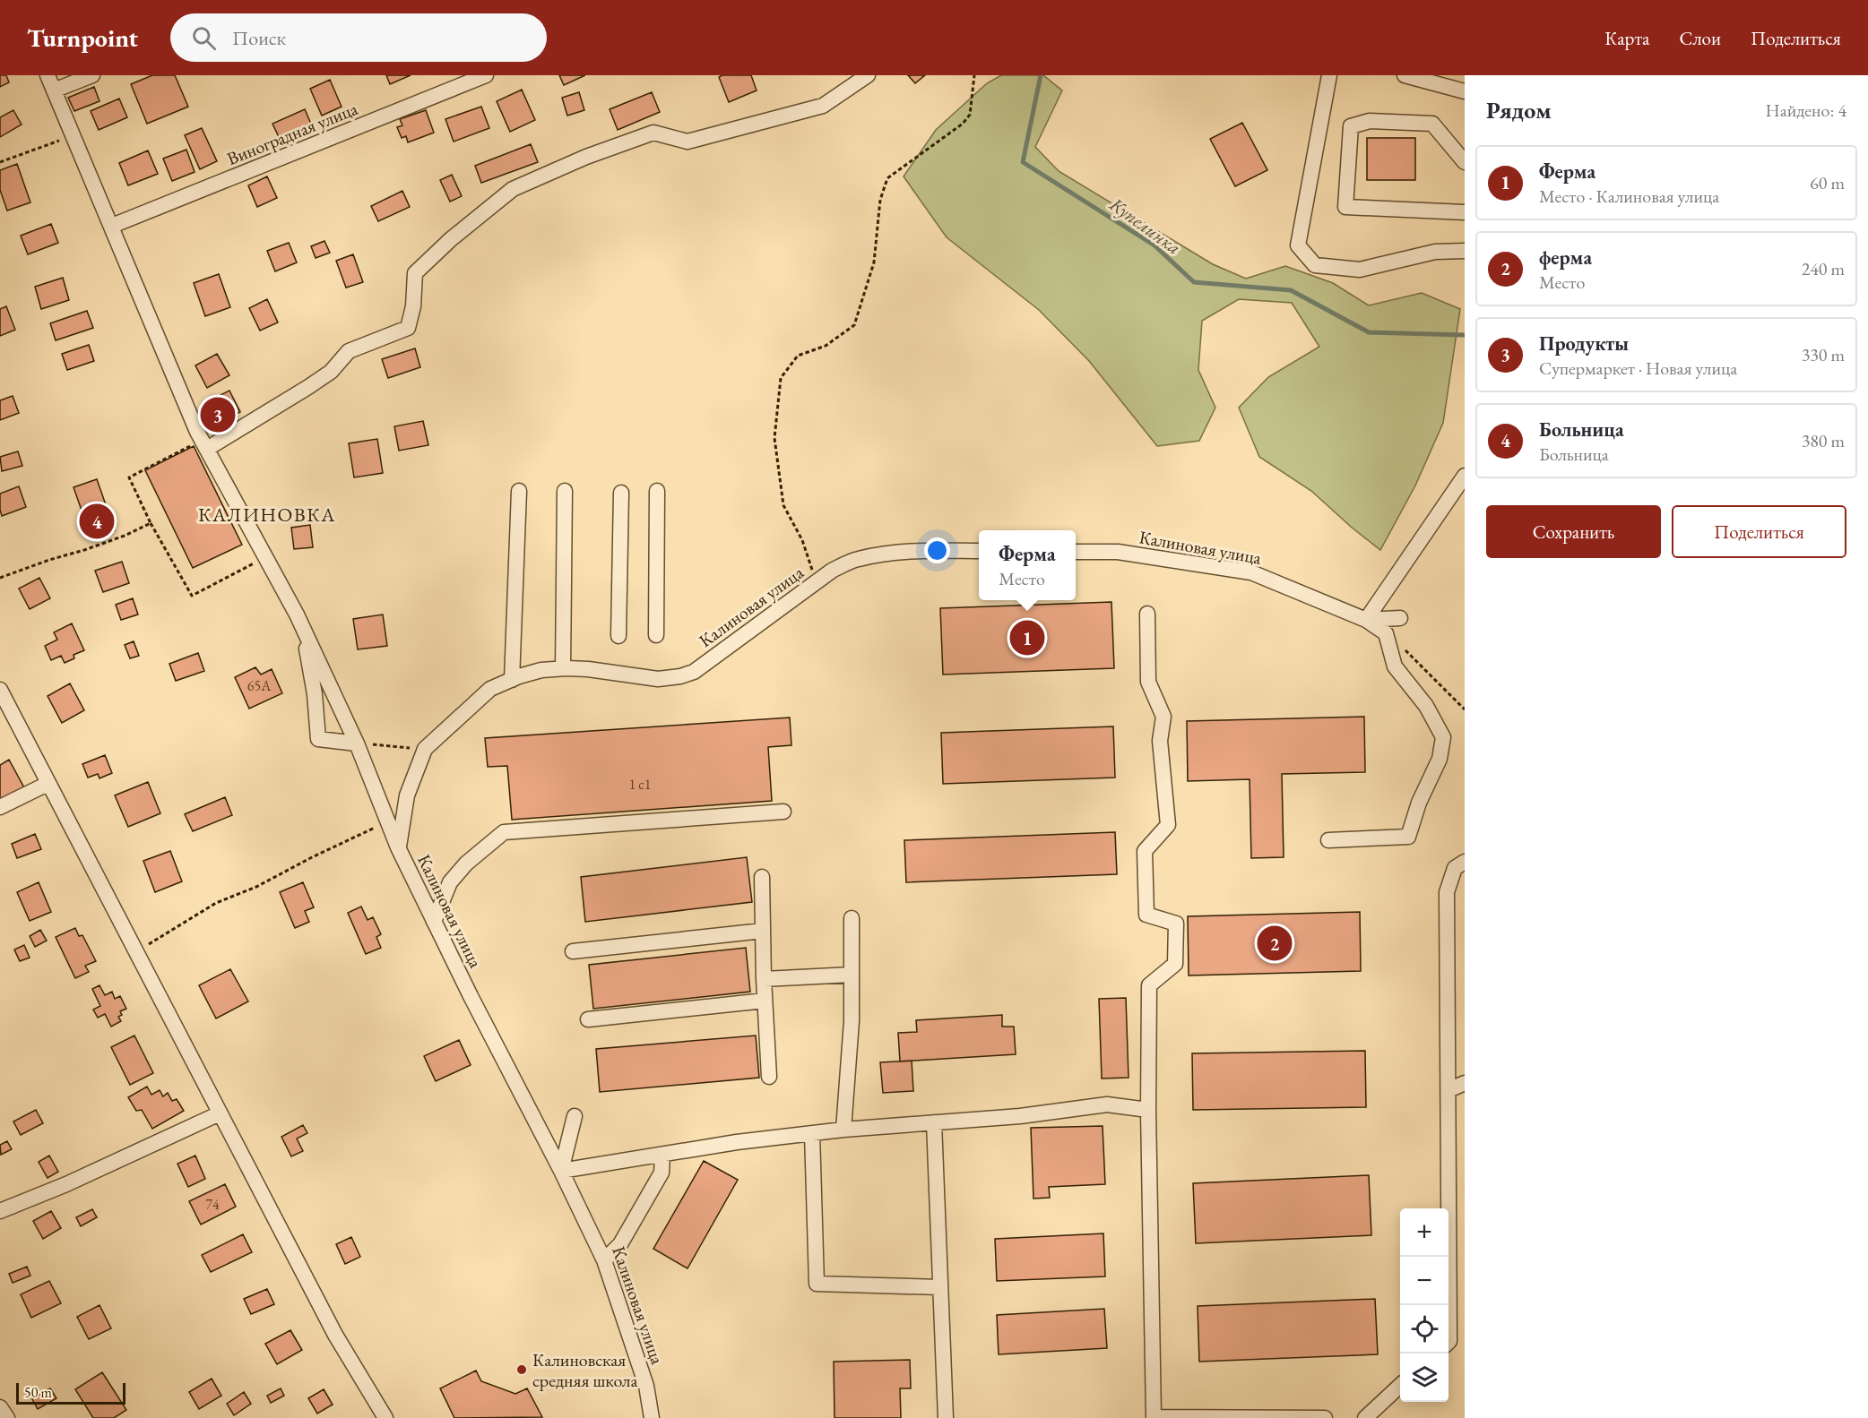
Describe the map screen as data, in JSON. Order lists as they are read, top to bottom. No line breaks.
{"streets":{"street":["Виноградная улица","Калиновая улица"]},"districts":["КАЛИНОВКА"],"water":["Купелинка"],"places":["Калиновская средняя школа"],"house_numbers":["65А","1 с1","74"],"scale_bar":"50 m","page":{"header":"Turnpoint","search":"Поиск","nav":["Карта","Слои","Поделиться"],"heading":["Рядом","Найдено: 4"],"list":[{"mark":"1","name":"Ферма","note":"Место · Калиновая улица","value":"60 m"},{"mark":"2","name":"ферма","note":"Место","value":"240 m"},{"mark":"3","name":"Продукты","note":"Супермаркет · Новая улица","value":"330 m"},{"mark":"4","name":"Больница","note":"Больница","value":"380 m"}],"pins":["3","4","1","2"],"buttons":["Сохранить","Поделиться"],"popup":["Ферма","Место"],"map_buttons":["+","−"],"scale":"50 m"}}
